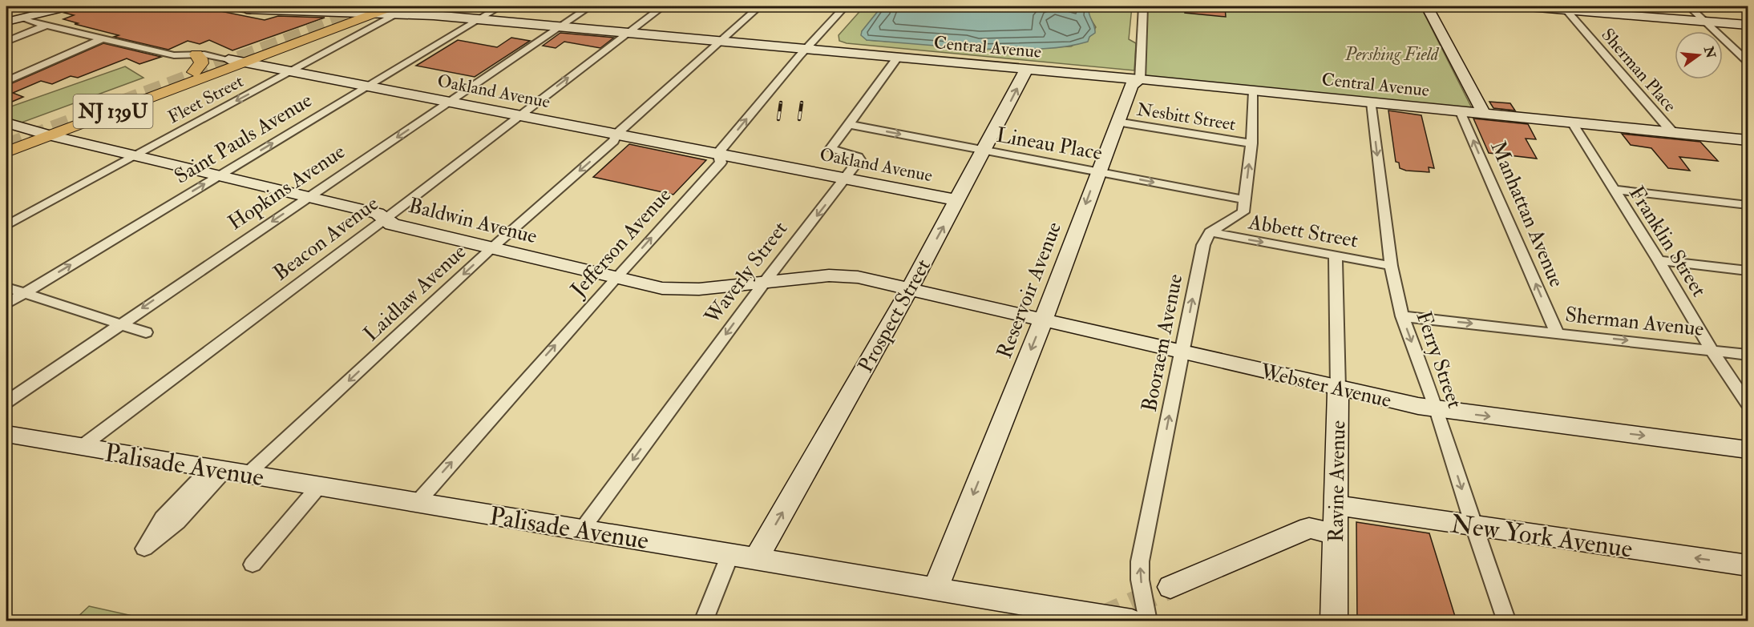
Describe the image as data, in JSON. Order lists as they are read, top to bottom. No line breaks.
{"streets":{"main road":["NJ 139U"],"street":["Central Avenue","Sherman Place","Oakland Avenue","Fleet Street","Nesbitt Street","Saint Pauls Avenue","Lineau Place","Hopkins Avenue","Manhattan Avenue","Baldwin Avenue","Abbett Street","Beacon Avenue","Franklin Street","Jefferson Avenue","Waverly Street","Reservoir Avenue","Laidlaw Avenue","Prospect Street","Sherman Avenue","Booraem Avenue","Ferry Street","Webster Avenue","Palisade Avenue","Ravine Avenue","New York Avenue"]},"crossings":[["Central Avenue","Sherman Place"],["Central Avenue","Fleet Street"],["Central Avenue","NJ 139U"],["Central Avenue","Saint Pauls Avenue"],["Central Avenue","Hopkins Avenue"],["Central Avenue","Manhattan Avenue"],["Central Avenue","Beacon Avenue"],["Central Avenue","Franklin Street"],["Central Avenue","Jefferson Avenue"],["Central Avenue","Waverly Street"],["Central Avenue","Reservoir Avenue"],["Central Avenue","Laidlaw Avenue"],["Central Avenue","Prospect Street"],["Central Avenue","Ferry Street"],["Oakland Avenue","Fleet Street"],["Oakland Avenue","NJ 139U"],["Oakland Avenue","Saint Pauls Avenue"],["Oakland Avenue","Hopkins Avenue"],["Oakland Avenue","Beacon Avenue"],["Oakland Avenue","Jefferson Avenue"],["Oakland Avenue","Waverly Street"],["Oakland Avenue","Laidlaw Avenue"],["Oakland Avenue","Prospect Street"],["Fleet Street","NJ 139U"],["Fleet Street","Baldwin Avenue"],["NJ 139U","Baldwin Avenue"],["Nesbitt Street","Reservoir Avenue"],["Saint Pauls Avenue","Baldwin Avenue"],["Lineau Place","Waverly Street"],["Lineau Place","Reservoir Avenue"],["Lineau Place","Prospect Street"],["Hopkins Avenue","Baldwin Avenue"],["Manhattan Avenue","Sherman Avenue"],["Baldwin Avenue","Beacon Avenue"],["Baldwin Avenue","Jefferson Avenue"],["Baldwin Avenue","Waverly Street"],["Baldwin Avenue","Laidlaw Avenue"],["Baldwin Avenue","Prospect Street"],["Baldwin Avenue","Webster Avenue"],["Abbett Street","Booraem Avenue"],["Abbett Street","Ferry Street"],["Abbett Street","Ravine Avenue"],["Beacon Avenue","Palisade Avenue"],["Franklin Street","Sherman Avenue"],["Jefferson Avenue","Palisade Avenue"],["Waverly Street","Palisade Avenue"],["Reservoir Avenue","Webster Avenue"],["Reservoir Avenue","Palisade Avenue"],["Laidlaw Avenue","Palisade Avenue"],["Prospect Street","Webster Avenue"],["Prospect Street","Palisade Avenue"],["Sherman Avenue","Ferry Street"],["Booraem Avenue","Webster Avenue"],["Ferry Street","Webster Avenue"],["Ferry Street","New York Avenue"],["Webster Avenue","Ravine Avenue"],["Ravine Avenue","New York Avenue"]],"one_way":["Fleet Street","Saint Pauls Avenue","Lineau Place","Hopkins Avenue","Manhattan Avenue","Abbett Street","Jefferson Avenue","Waverly Street","Reservoir Avenue","Laidlaw Avenue","Prospect Street","Sherman Avenue","Booraem Avenue","Ferry Street","Webster Avenue","New York Avenue"],"parks":["Pershing Field"],"north":"right"}
